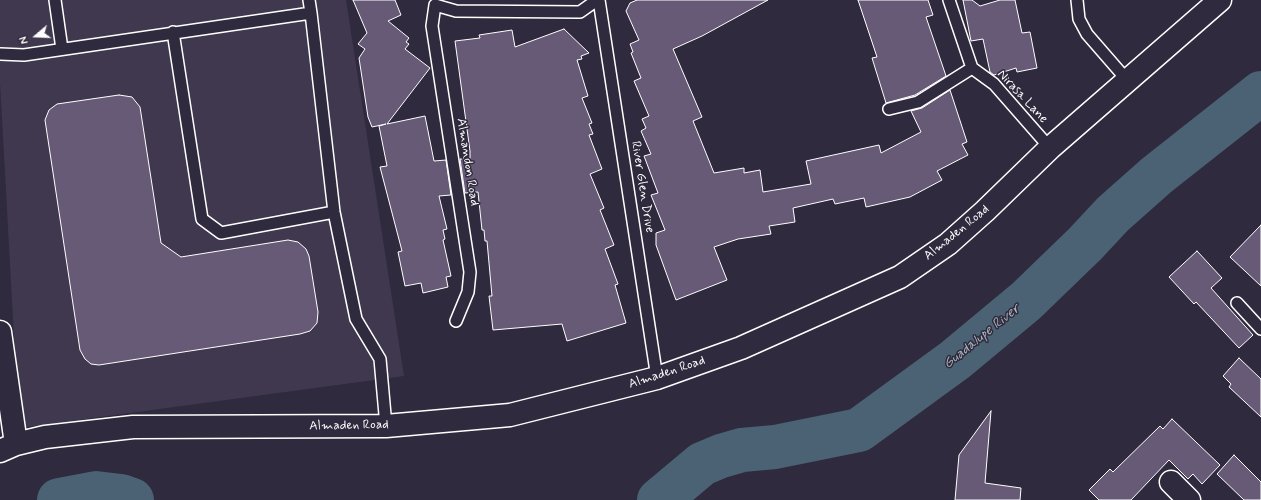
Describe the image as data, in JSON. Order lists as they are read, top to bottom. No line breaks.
{"streets":{"street":["Almaden Road"],"lane":["Nirasa Lane","Almandon Road","River Glen Drive"]},"crossings":[["Nirasa Lane","Almaden Road"],["River Glen Drive","Almaden Road"]],"water":["Guadalupe River"],"north":"left"}
